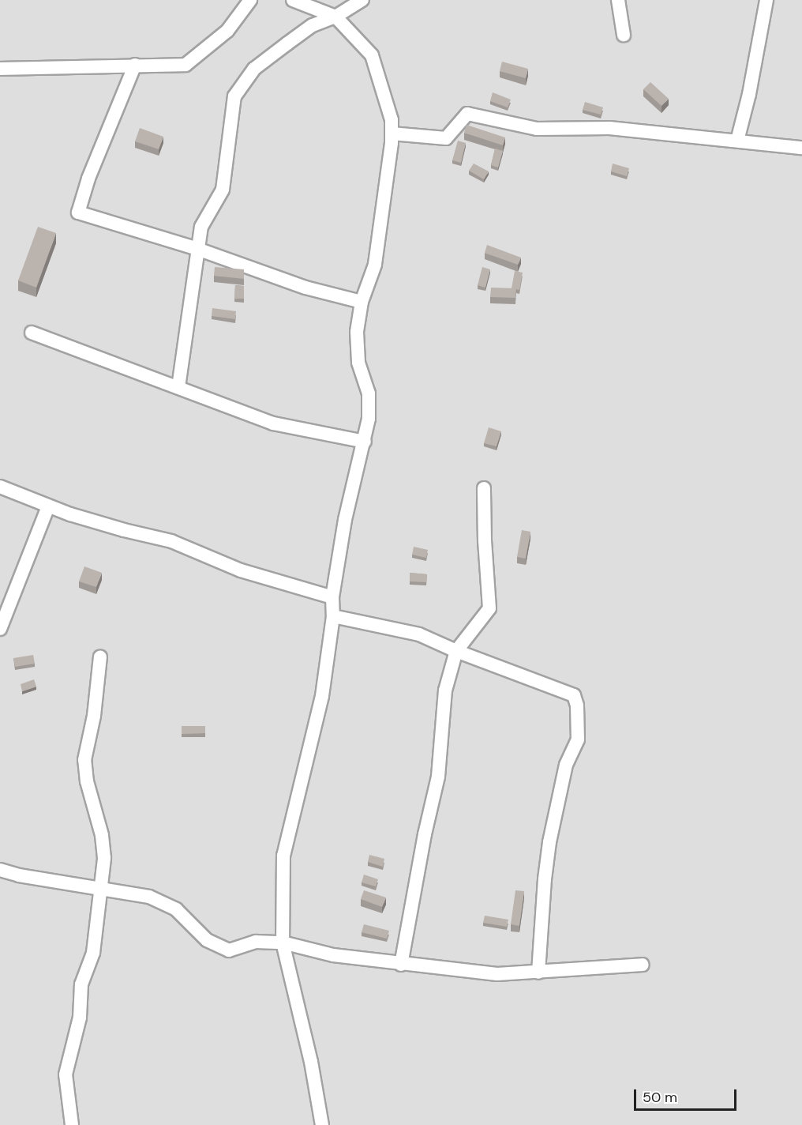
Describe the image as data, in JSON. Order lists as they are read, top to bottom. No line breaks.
{"scale_bar":"50 m"}
